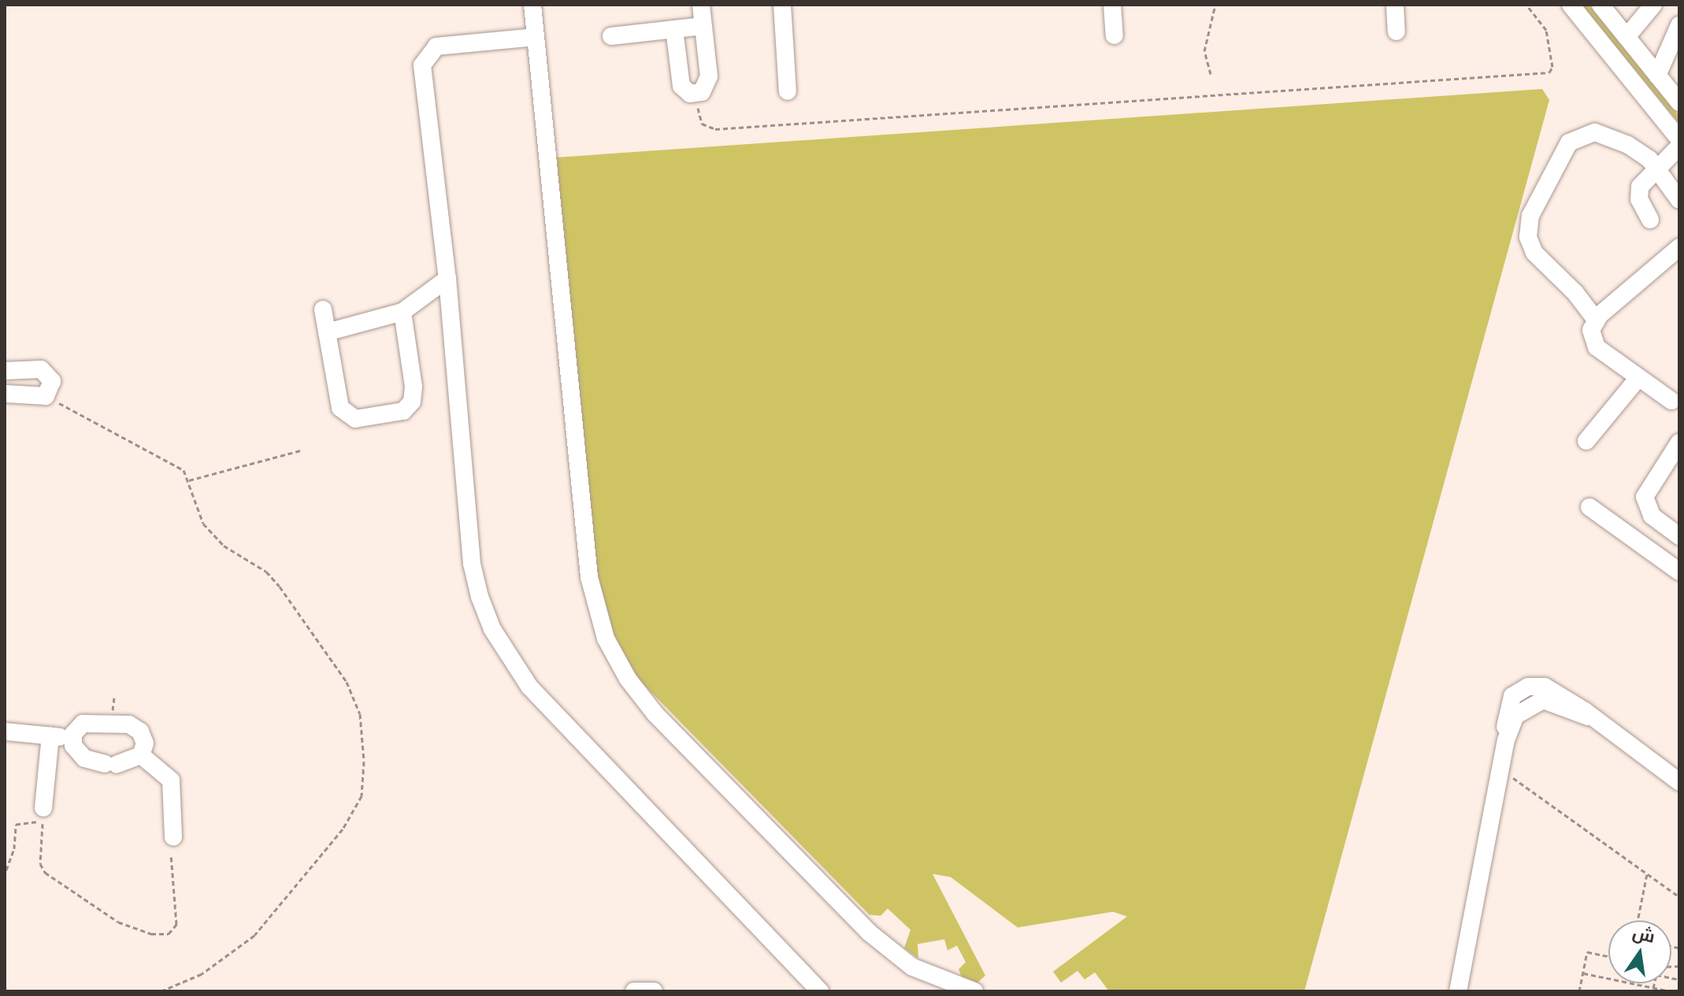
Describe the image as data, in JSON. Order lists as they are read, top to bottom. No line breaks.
{"north":"top"}
